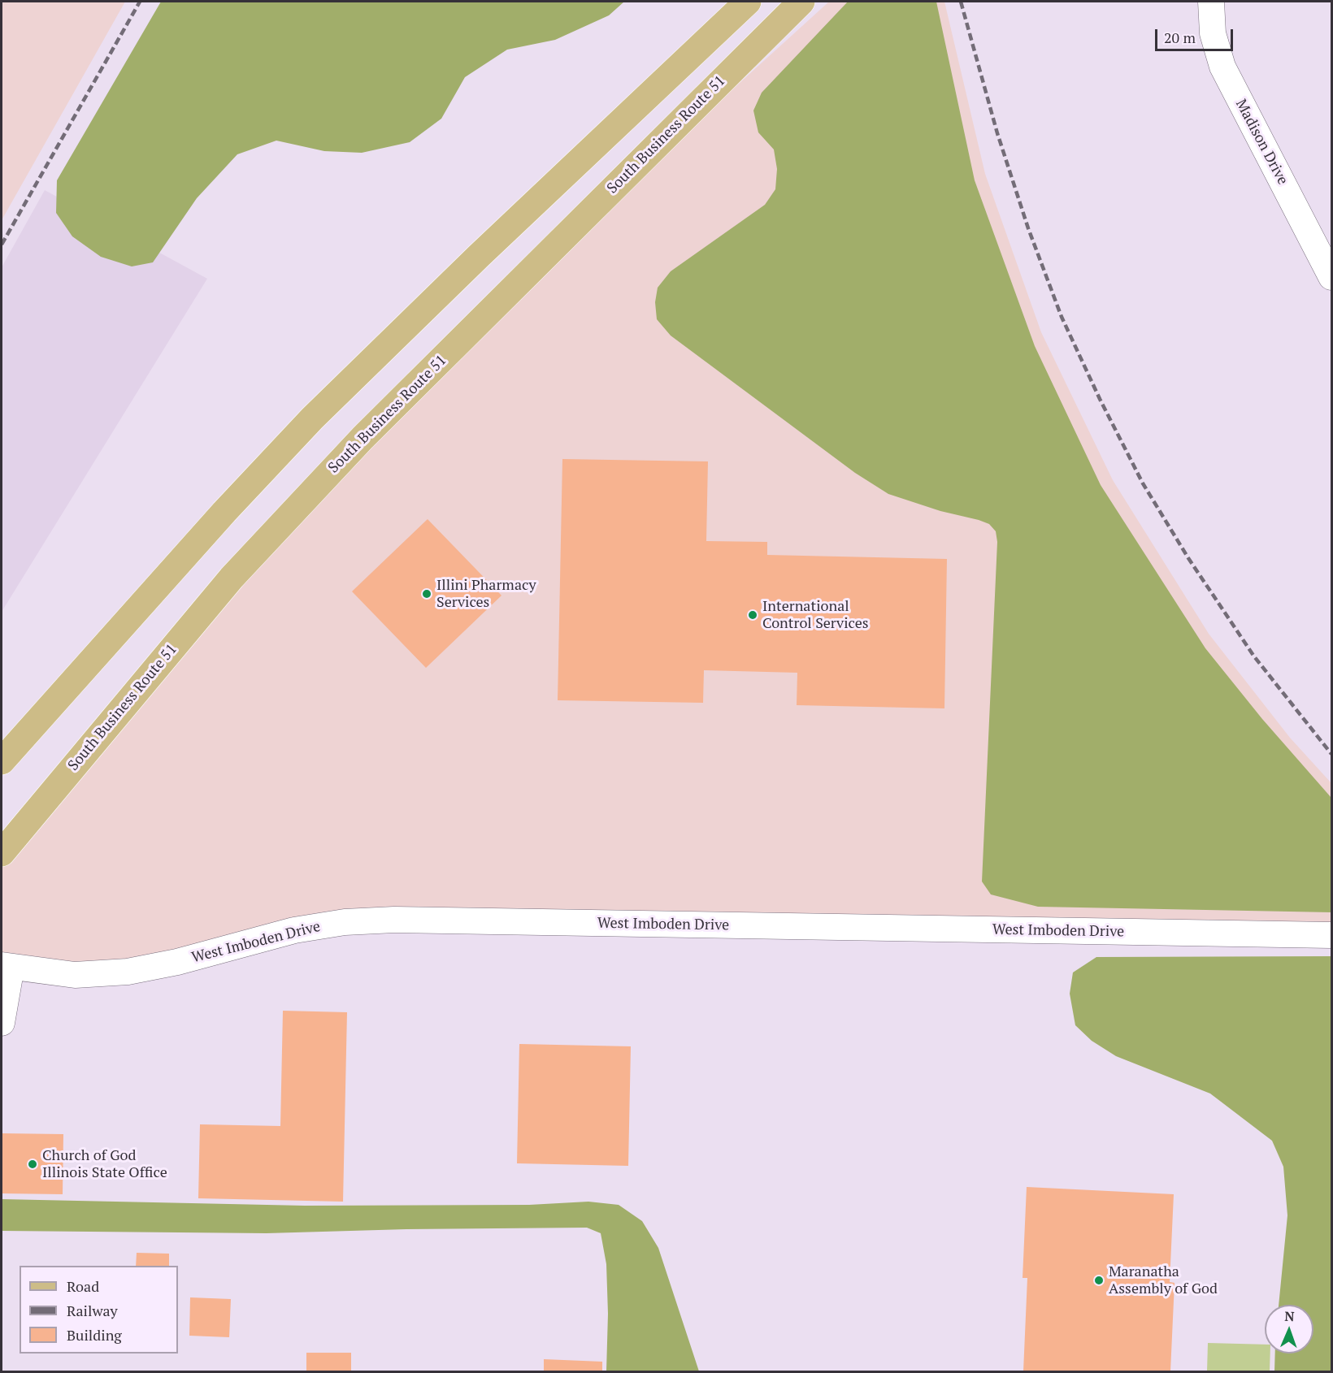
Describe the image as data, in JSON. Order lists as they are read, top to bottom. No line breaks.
{"streets":{"main road":["South Business Route 51"],"street":["Madison Drive","West Imboden Drive"]},"places":["Illini Pharmacy Services","International Control Services","Church of God Illinois State Office","Maranatha Assembly of God"],"legend":["Road","Railway","Building"],"scale_bar":"20 m","north":"top"}
